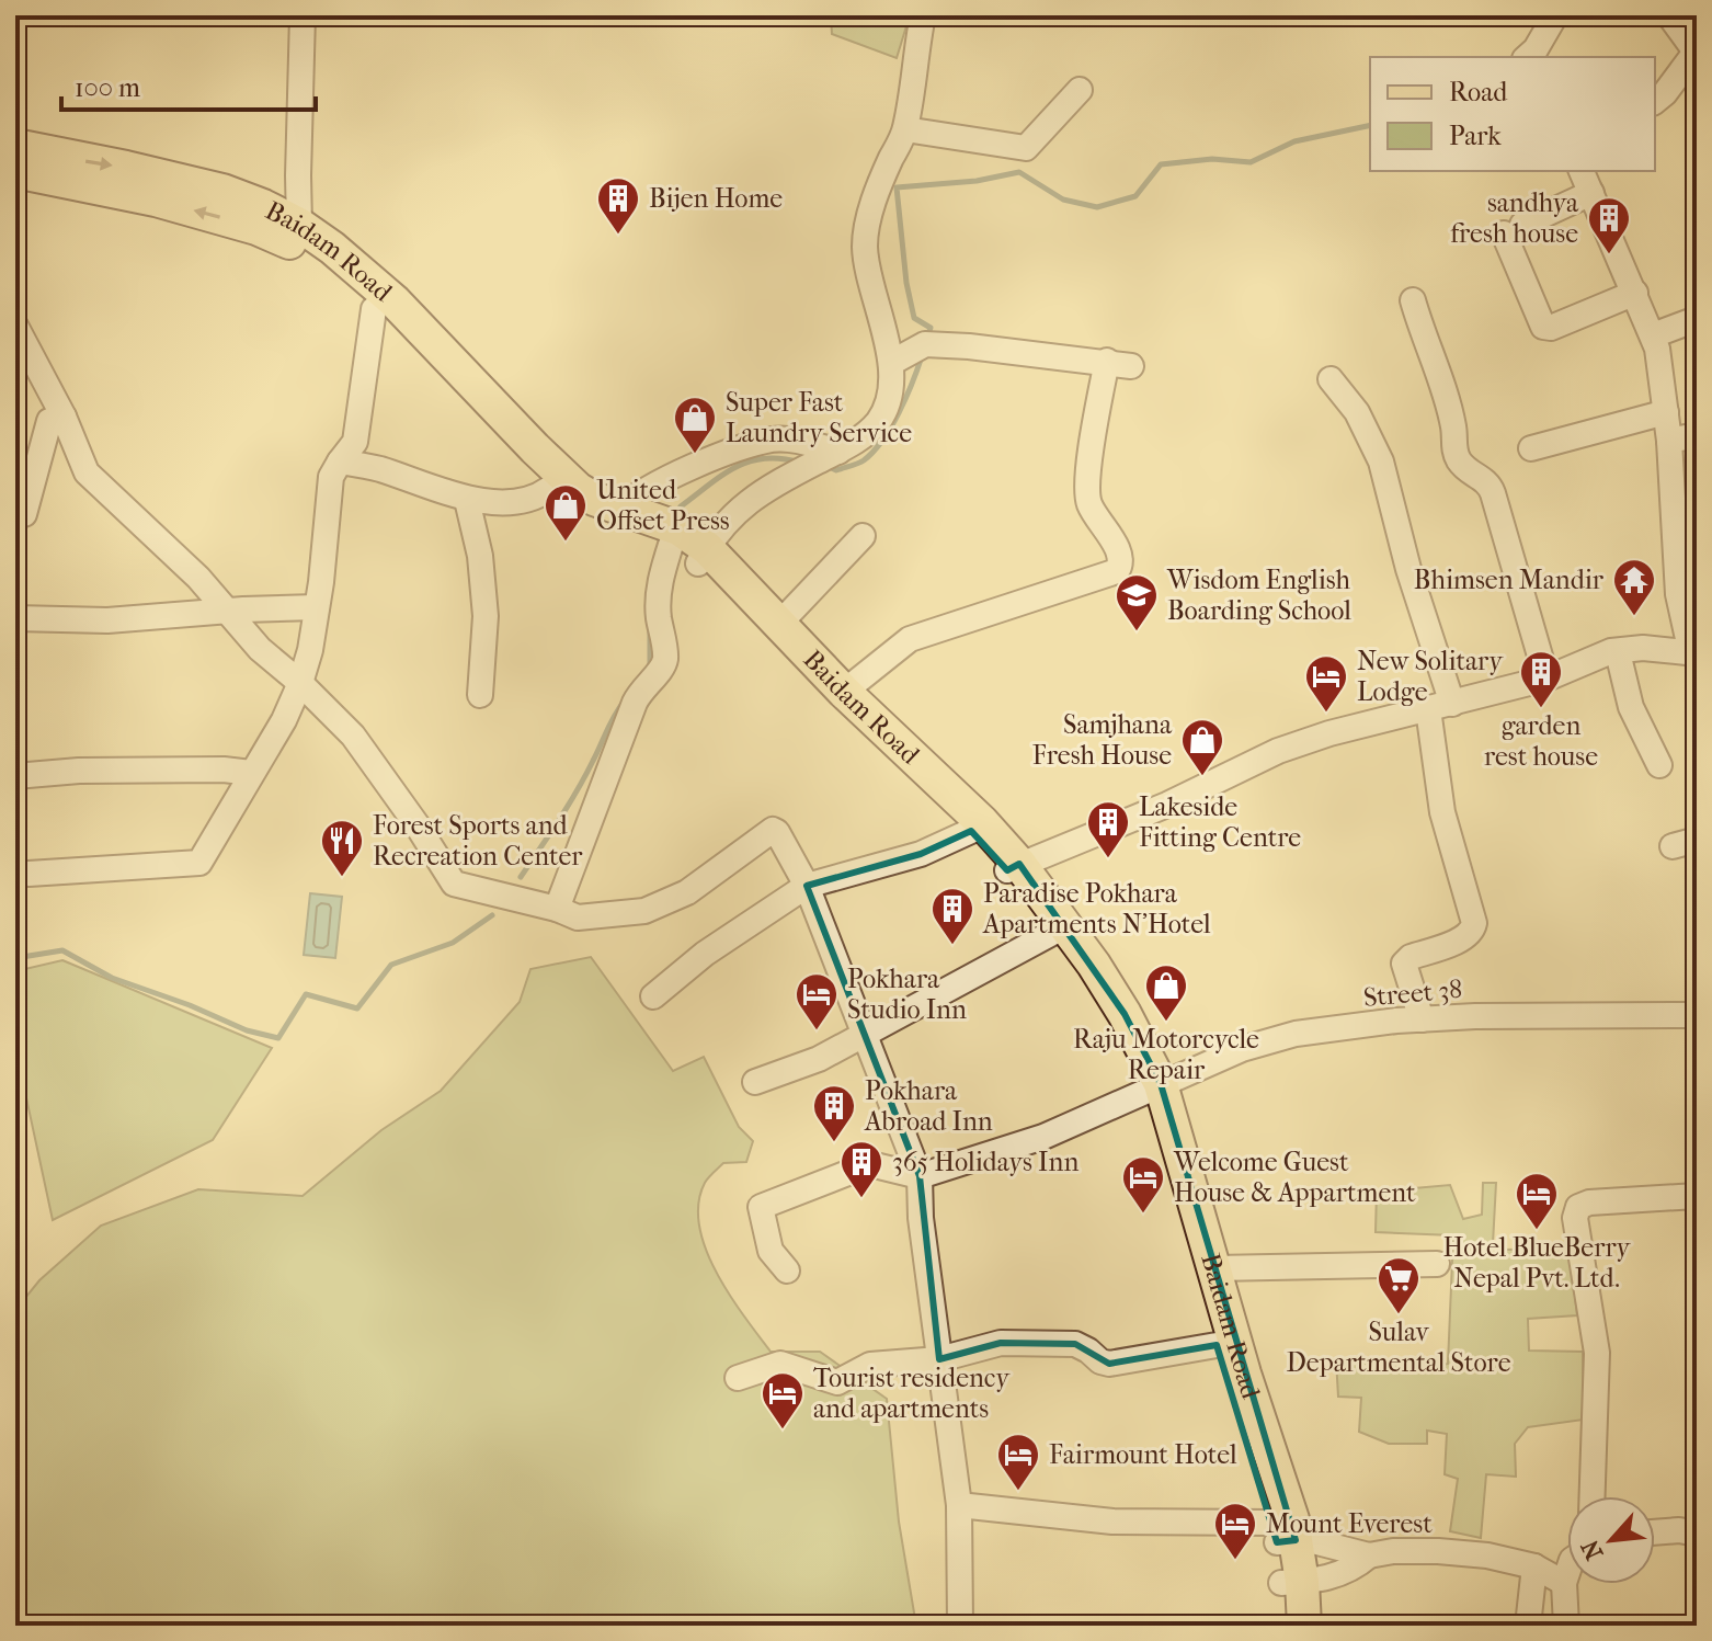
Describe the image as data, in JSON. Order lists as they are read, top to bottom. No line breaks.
{"streets":{"main road":["Baidam Road"],"street":["Street 38"]},"crossings":[["Baidam Road","Street 38"]],"places":{"building":["Bijen Home","sandhya fresh house","garden rest house","Lakeside Fitting Centre","Paradise Pokhara Apartments N'Hotel","Pokhara Abroad Inn","365 Holidays Inn"],"shop":["Super Fast Laundry Service","United Offset Press","Samjhana Fresh House","Raju Motorcycle Repair"],"temple":["Bhimsen Mandir"],"school or university":["Wisdom English Boarding School"],"hotel":["New Solitary Lodge","Pokhara Studio Inn","Welcome Guest House & Appartment","Hotel BlueBerry Nepal Pvt. Ltd.","Tourist residency and apartments","Fairmount Hotel","Mount Everest"],"restaurant":["Forest Sports and Recreation Center"],"supermarket":["Sulav Departmental Store"]},"legend":["Road","Park"],"scale_bar":"100 m","north":"bottom left"}
